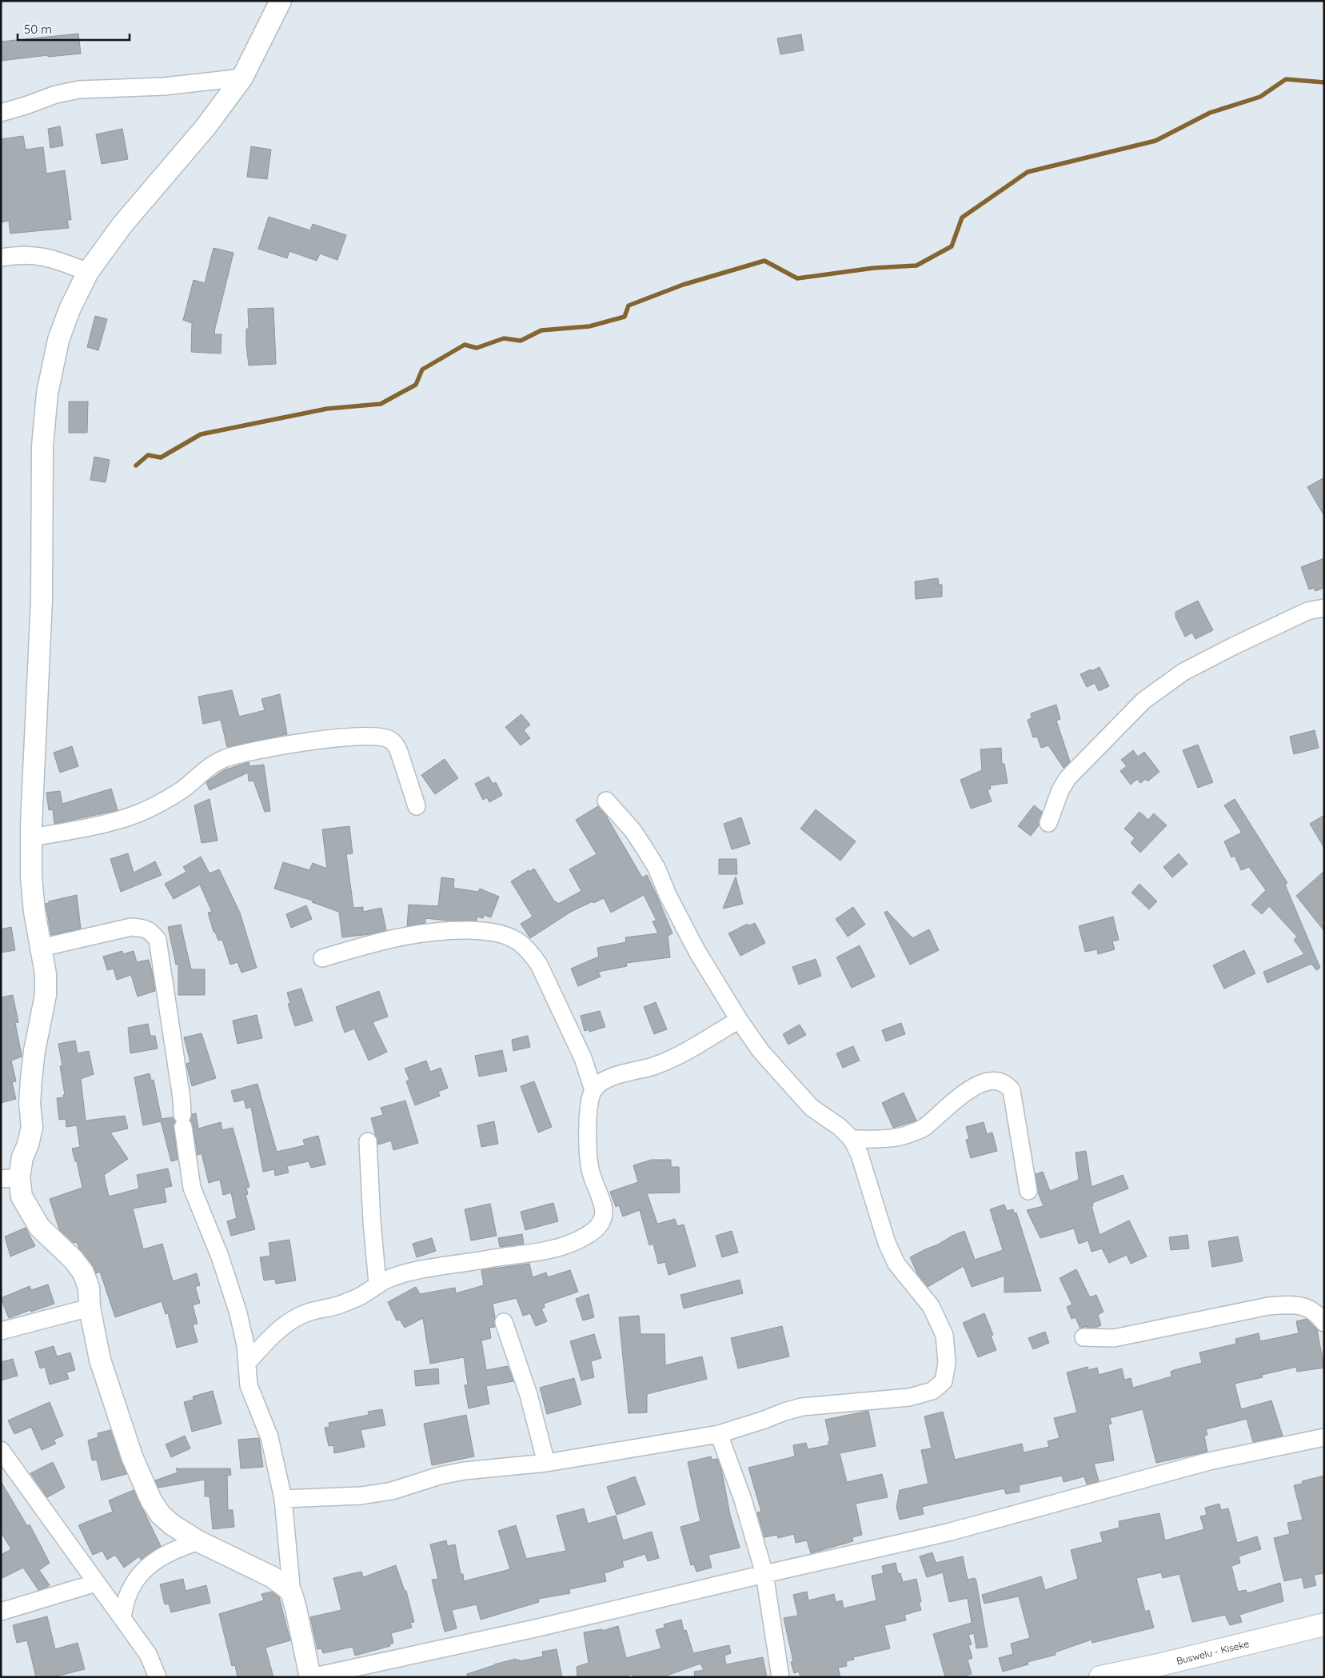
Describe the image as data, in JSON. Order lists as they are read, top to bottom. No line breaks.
{"streets":{"main road":["Buswelu - Kiseke"]},"scale_bar":"50 m"}
